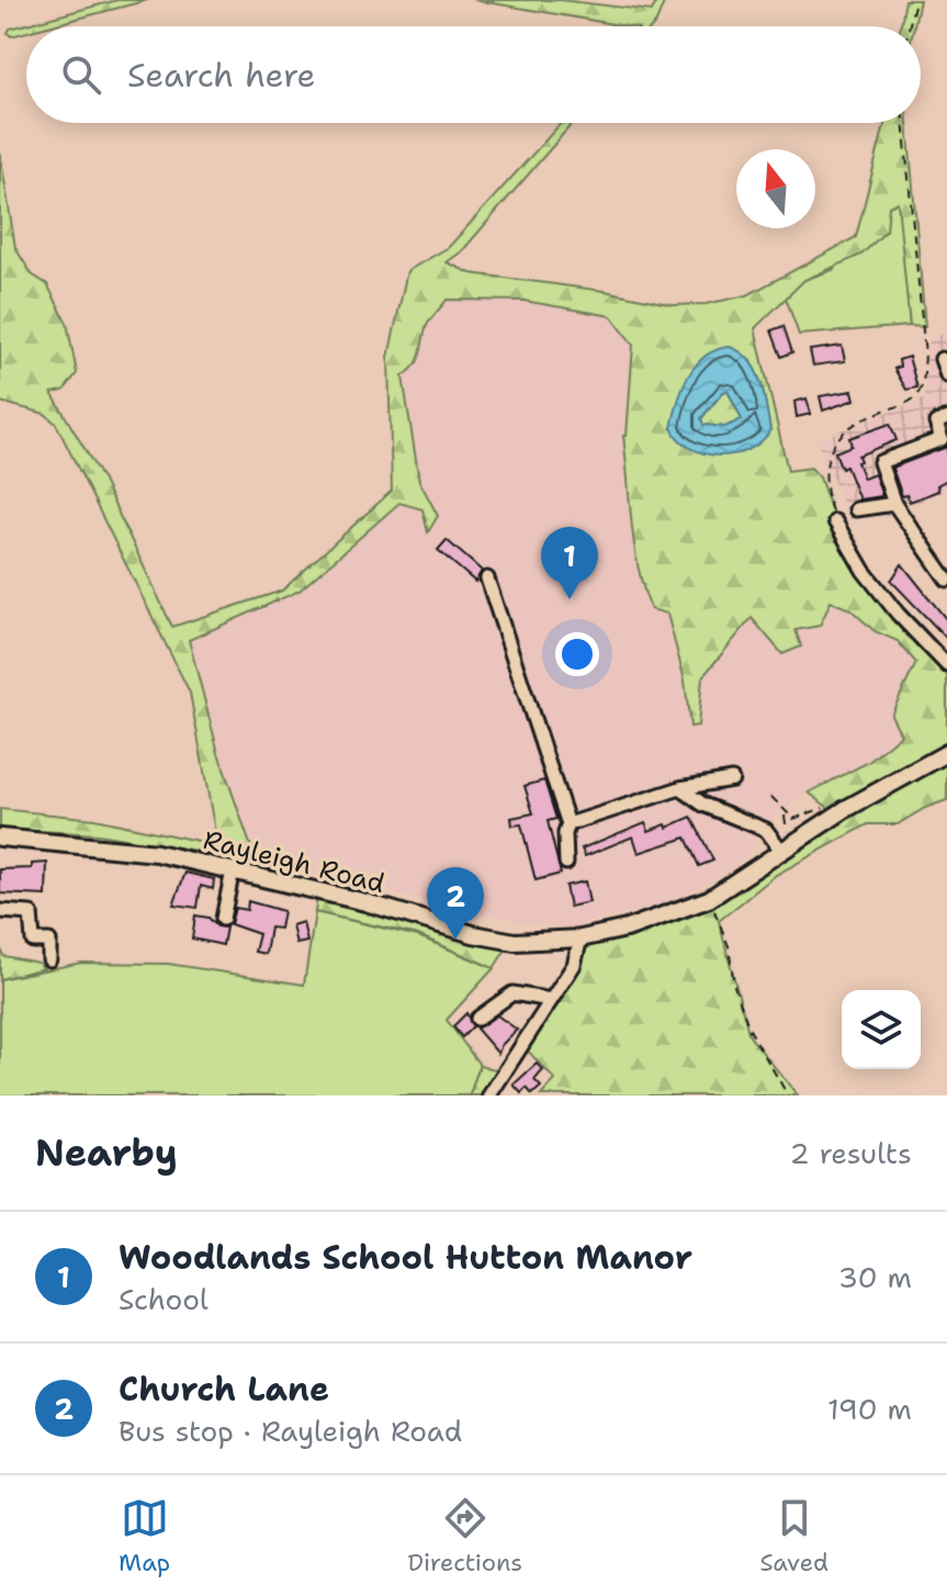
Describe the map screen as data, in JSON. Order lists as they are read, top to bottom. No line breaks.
{"streets":{"main road":["Rayleigh Road"]},"north":"top","page":{"search":"Search here","pins":["1","2"],"heading":["Nearby","2 results"],"list":[{"mark":"1","name":"Woodlands School Hutton Manor","note":"School","value":"30 m"},{"mark":"2","name":"Church Lane","note":"Bus stop · Rayleigh Road","value":"190 m"}],"nav":["Map","Directions","Saved"]}}
